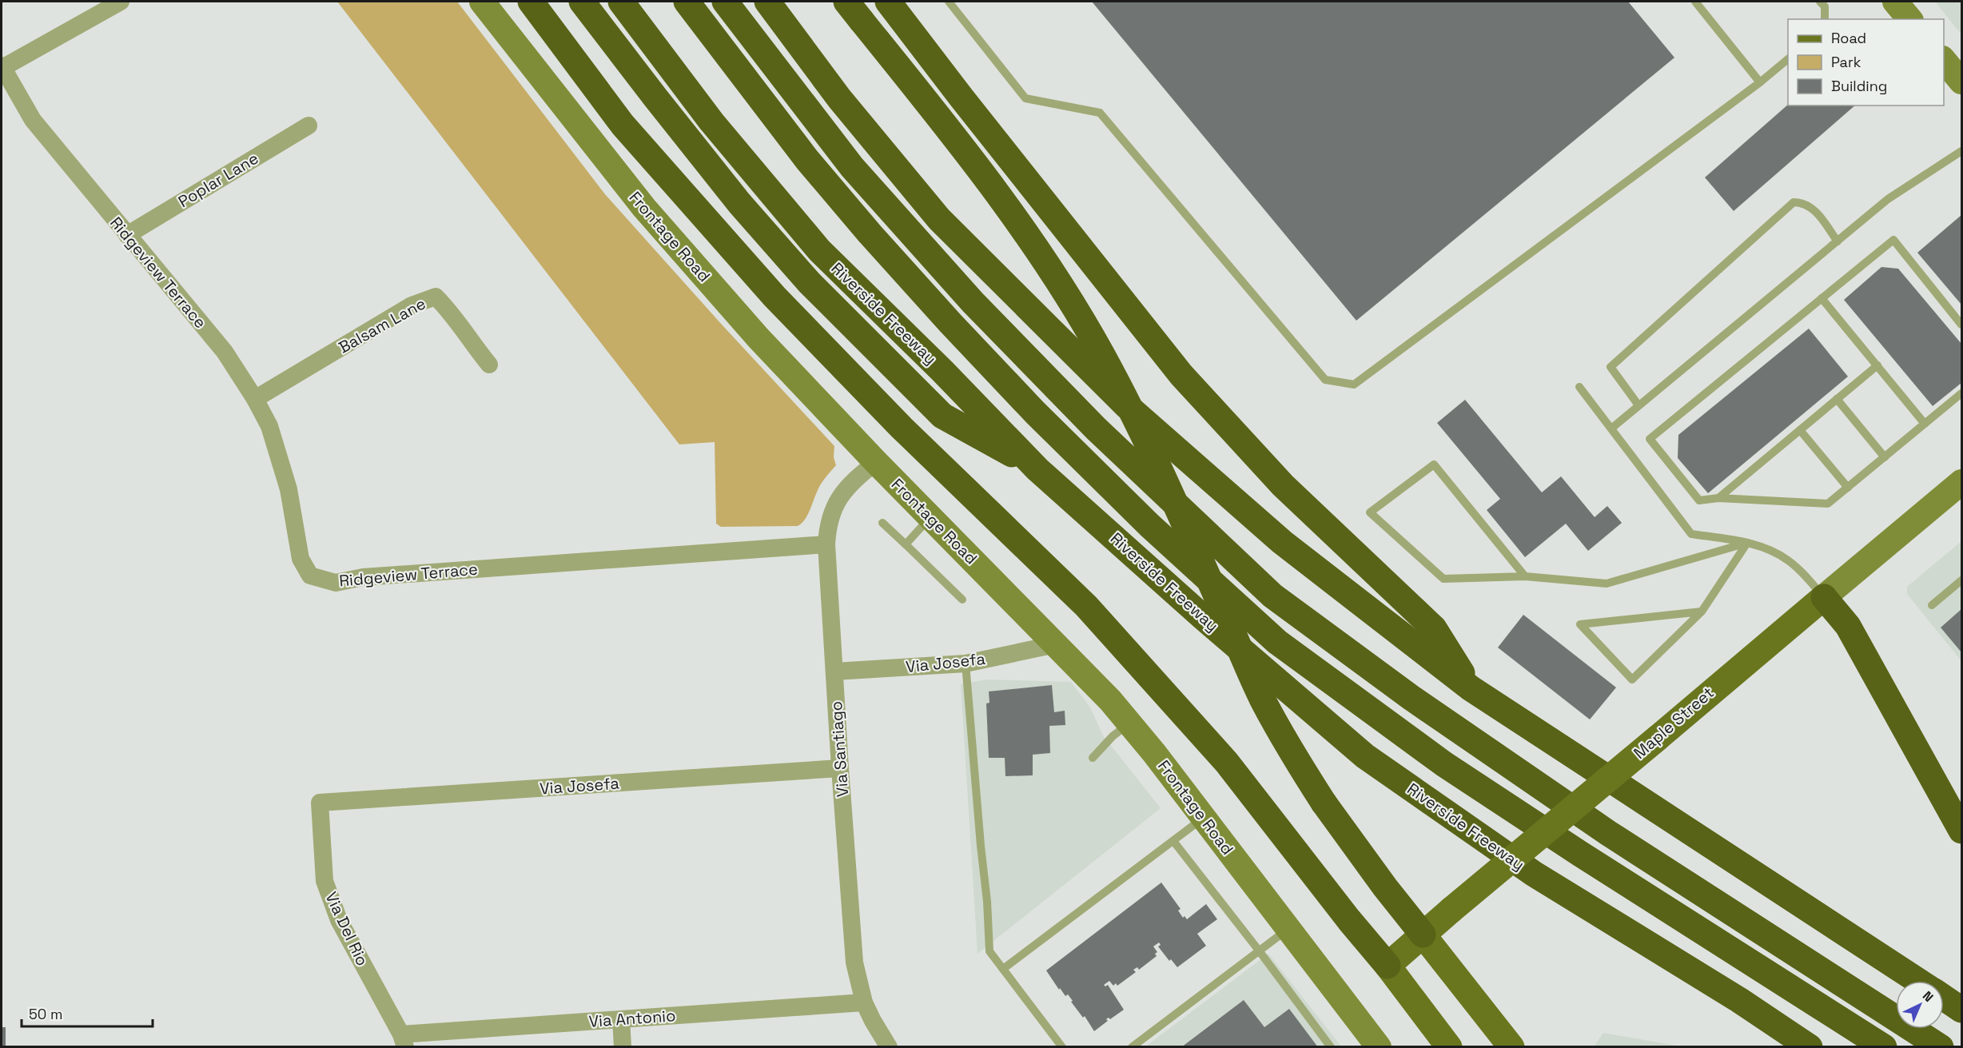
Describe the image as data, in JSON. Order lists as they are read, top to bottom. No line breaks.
{"streets":{"highway":["Riverside Freeway"],"main road":["Frontage Road","Maple Street"],"street":["Poplar Lane","Ridgeview Terrace","Balsam Lane","Via Josefa","Via Santiago","Via Del Rio","Via Antonio"]},"crossings":[["Poplar Lane","Ridgeview Terrace"],["Frontage Road","Via Josefa"],["Frontage Road","Via Santiago"],["Ridgeview Terrace","Balsam Lane"],["Ridgeview Terrace","Via Santiago"],["Via Josefa","Via Santiago"],["Via Josefa","Via Del Rio"],["Via Santiago","Via Antonio"],["Via Del Rio","Via Antonio"]],"legend":["Road","Park","Building"],"scale_bar":"50 m","north":"top right"}
